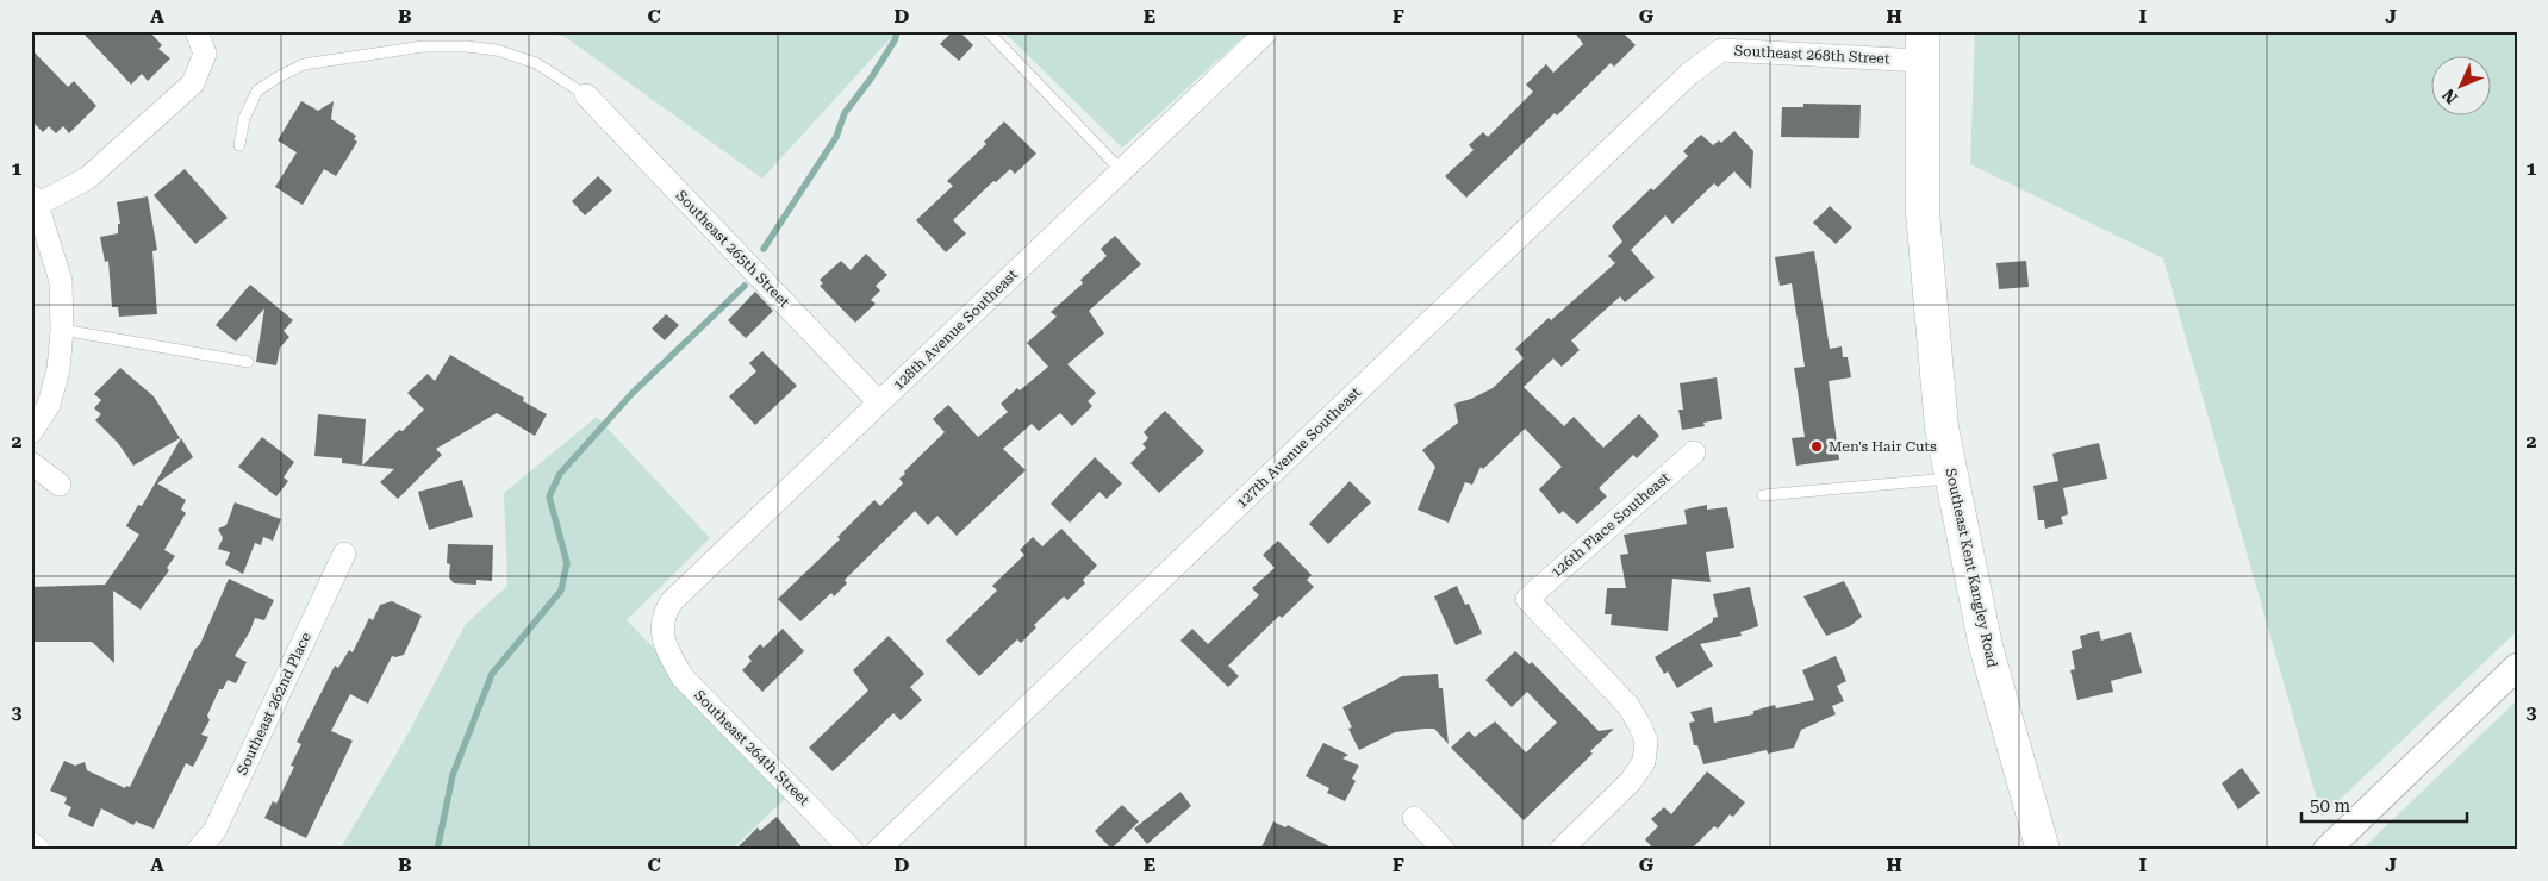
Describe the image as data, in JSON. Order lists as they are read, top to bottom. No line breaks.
{"streets":{"main road":["Southeast Kent Kangley Road"],"street":["Southeast 268th Street","Southeast 265th Street","128th Avenue Southeast","127th Avenue Southeast","126th Place Southeast","Southeast 262nd Place","Southeast 264th Street"]},"crossings":[["Southeast 268th Street","127th Avenue Southeast"],["Southeast 268th Street","Southeast Kent Kangley Road"],["Southeast 265th Street","128th Avenue Southeast"],["128th Avenue Southeast","Southeast 264th Street"]],"places":["Men's Hair Cuts"],"scale_bar":"50 m","north":"bottom left","grid":{"columns":["A","B","C","D","E","F","G","H","I","J"],"rows":["1","2","3"]}}
